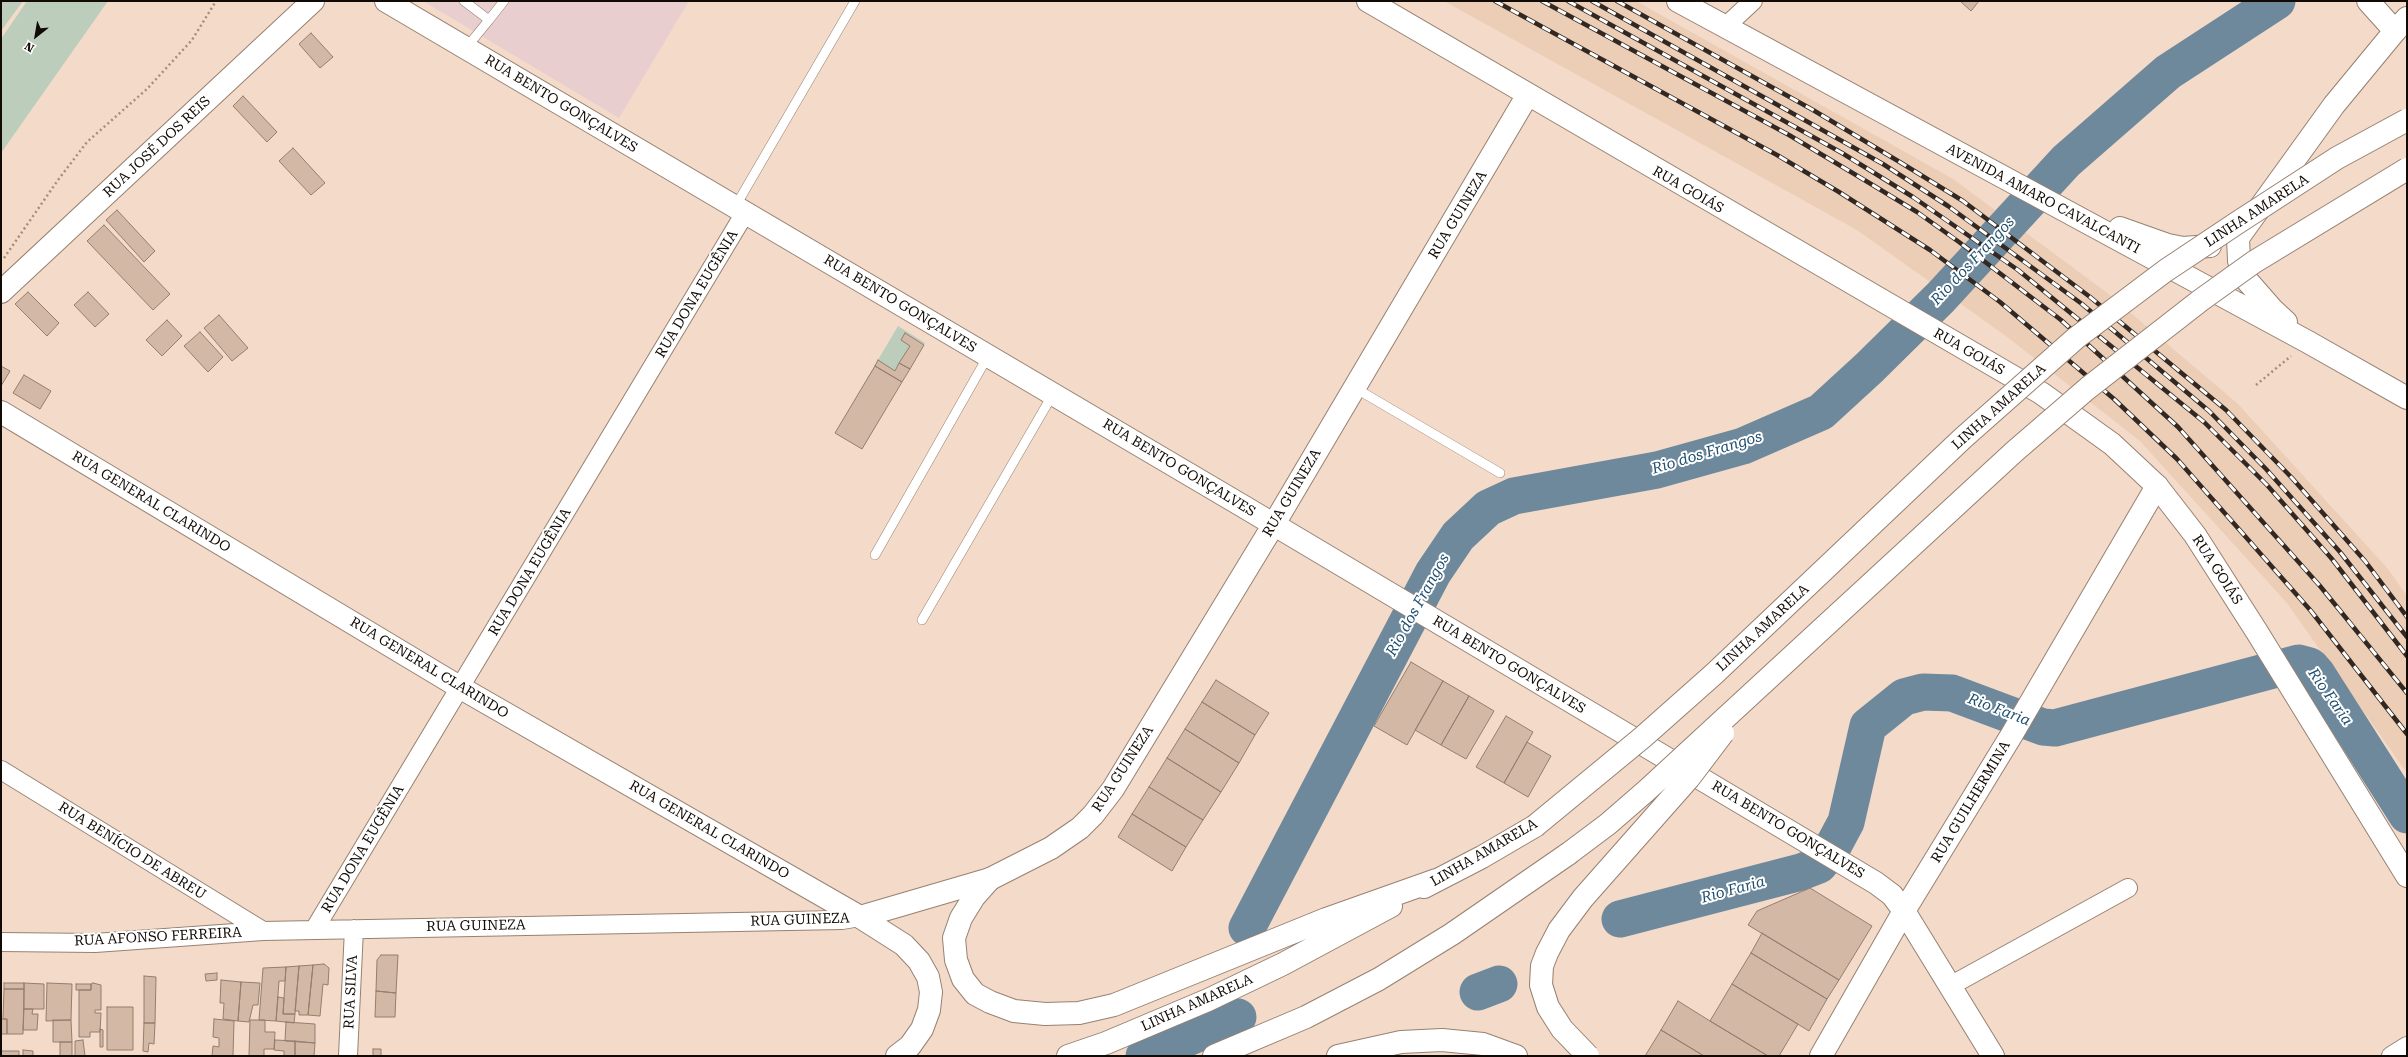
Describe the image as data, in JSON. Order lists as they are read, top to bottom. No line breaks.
{"streets":{"main road":["RUA BENTO GONÇALVES","RUA JOSÉ DOS REIS","RUA GOIÁS","AVENIDA AMARO CAVALCANTI","LINHA AMARELA","RUA GUINEZA","RUA GENERAL CLARINDO","RUA GUILHERMINA"],"street":["RUA DONA EUGÊNIA","RUA BENÍCIO DE ABREU","RUA AFONSO FERREIRA","RUA SILVA"]},"crossings":[["RUA BENTO GONÇALVES","RUA GUINEZA"],["RUA BENTO GONÇALVES","RUA DONA EUGÊNIA"],["RUA BENTO GONÇALVES","RUA GUILHERMINA"],["RUA GOIÁS","RUA GUINEZA"],["RUA GOIÁS","RUA GUILHERMINA"],["RUA GUINEZA","RUA DONA EUGÊNIA"],["RUA GUINEZA","RUA GENERAL CLARINDO"],["RUA GUINEZA","RUA AFONSO FERREIRA"],["RUA GUINEZA","RUA SILVA"],["RUA DONA EUGÊNIA","RUA GENERAL CLARINDO"],["RUA DONA EUGÊNIA","RUA AFONSO FERREIRA"],["RUA BENÍCIO DE ABREU","RUA AFONSO FERREIRA"]],"water":["Rio dos Frangos","Rio Faria"],"north":"bottom left"}
